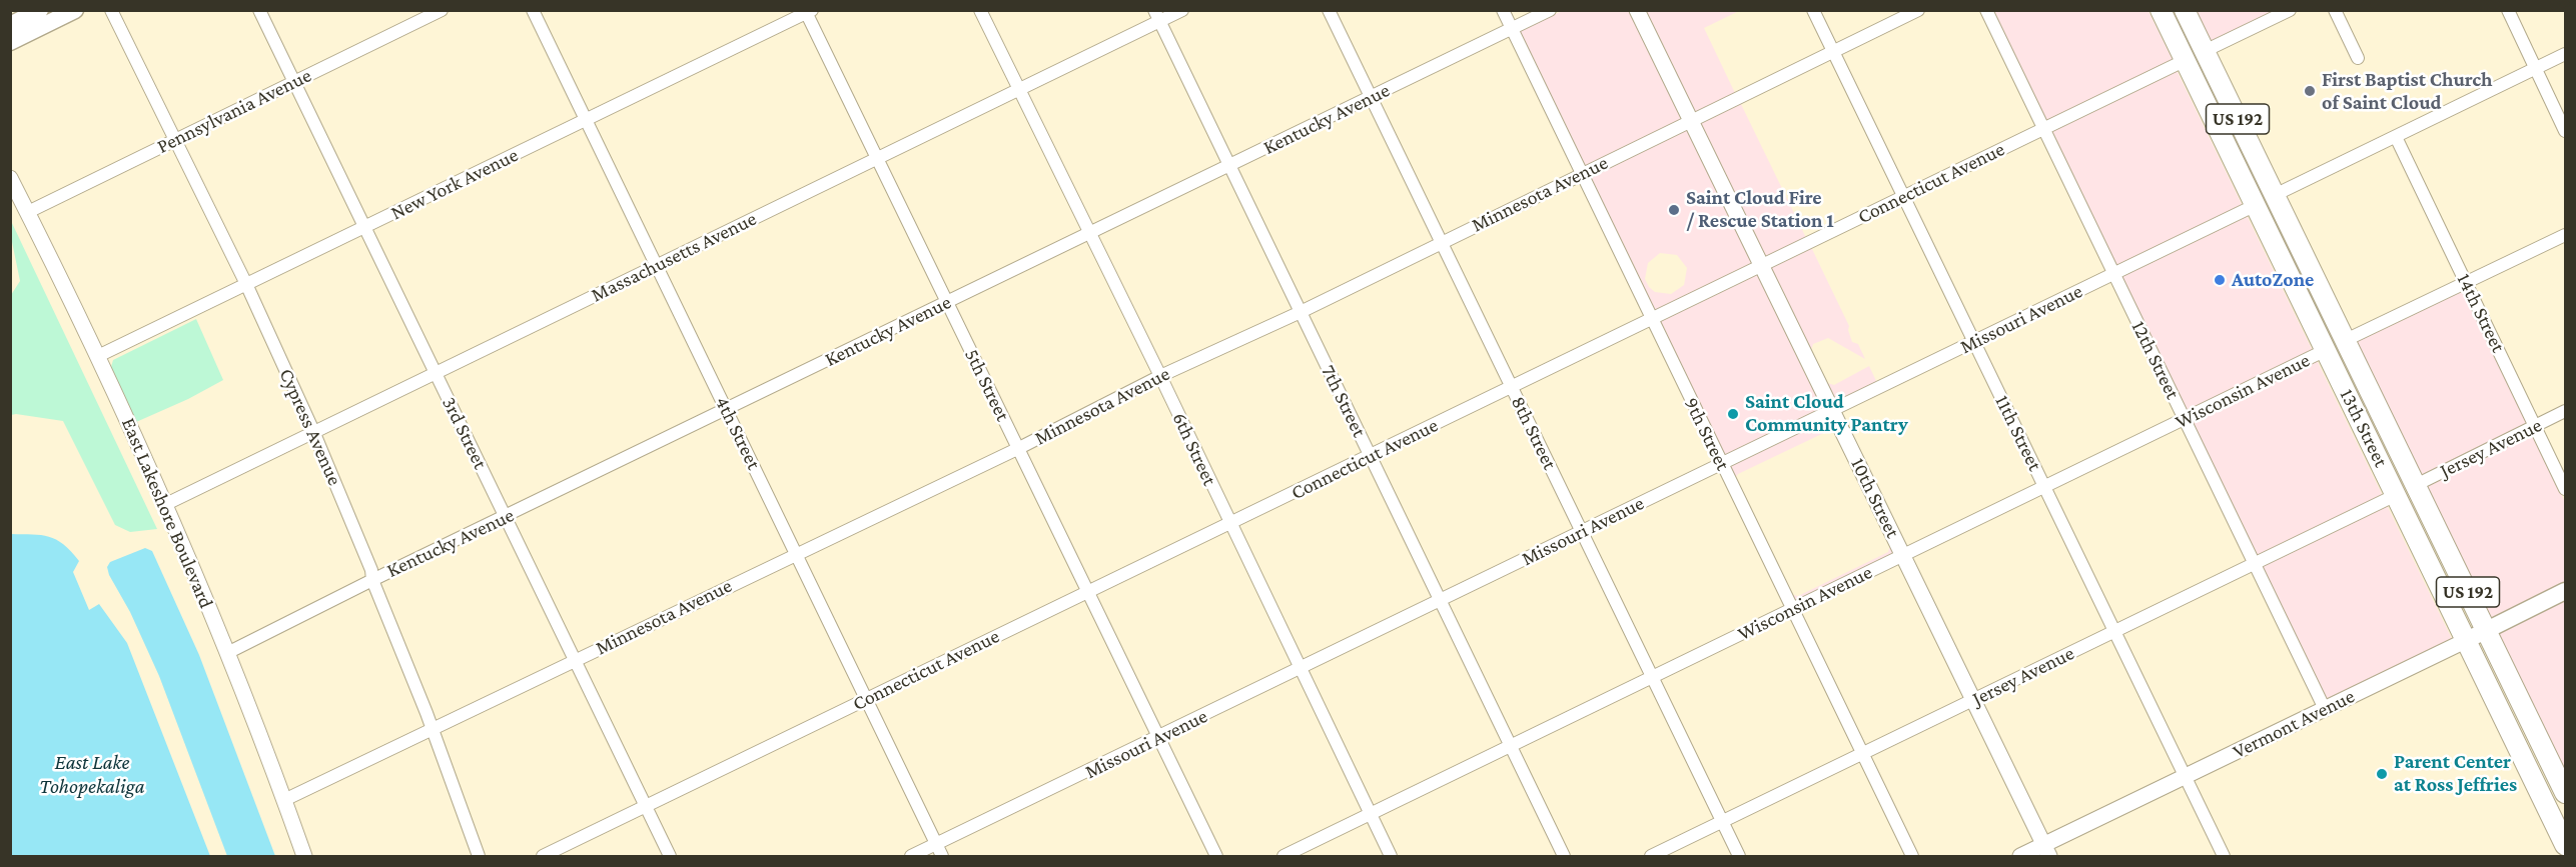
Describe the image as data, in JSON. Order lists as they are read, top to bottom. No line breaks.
{"streets":{"highway":["US 192","13th Street"],"main road":["Vermont Avenue"],"street":["Pennsylvania Avenue","Kentucky Avenue","Connecticut Avenue","New York Avenue","Minnesota Avenue","Massachusetts Avenue","14th Street","Missouri Avenue","12th Street","5th Street","Wisconsin Avenue","7th Street","Cypress Avenue","3rd Street","4th Street","8th Street","11th Street","9th Street","Jersey Avenue","6th Street","10th Street","East Lakeshore Boulevard"]},"crossings":[["Pennsylvania Avenue","Cypress Avenue"],["Pennsylvania Avenue","3rd Street"],["Pennsylvania Avenue","East Lakeshore Boulevard"],["Kentucky Avenue","5th Street"],["Kentucky Avenue","7th Street"],["Kentucky Avenue","Cypress Avenue"],["Kentucky Avenue","3rd Street"],["Kentucky Avenue","4th Street"],["Kentucky Avenue","8th Street"],["Kentucky Avenue","9th Street"],["Kentucky Avenue","6th Street"],["Kentucky Avenue","East Lakeshore Boulevard"],["Connecticut Avenue","12th Street"],["Connecticut Avenue","5th Street"],["Connecticut Avenue","7th Street"],["Connecticut Avenue","13th Street"],["Connecticut Avenue","3rd Street"],["Connecticut Avenue","4th Street"],["Connecticut Avenue","8th Street"],["Connecticut Avenue","11th Street"],["Connecticut Avenue","9th Street"],["Connecticut Avenue","6th Street"],["Connecticut Avenue","10th Street"],["New York Avenue","5th Street"],["New York Avenue","Cypress Avenue"],["New York Avenue","3rd Street"],["New York Avenue","4th Street"],["New York Avenue","East Lakeshore Boulevard"],["Minnesota Avenue","5th Street"],["Minnesota Avenue","7th Street"],["Minnesota Avenue","Cypress Avenue"],["Minnesota Avenue","3rd Street"],["Minnesota Avenue","4th Street"],["Minnesota Avenue","8th Street"],["Minnesota Avenue","11th Street"],["Minnesota Avenue","9th Street"],["Minnesota Avenue","6th Street"],["Minnesota Avenue","10th Street"],["Minnesota Avenue","East Lakeshore Boulevard"],["Massachusetts Avenue","5th Street"],["Massachusetts Avenue","7th Street"],["Massachusetts Avenue","Cypress Avenue"],["Massachusetts Avenue","3rd Street"],["Massachusetts Avenue","4th Street"],["Massachusetts Avenue","6th Street"],["Massachusetts Avenue","East Lakeshore Boulevard"],["14th Street","Jersey Avenue"],["Missouri Avenue","12th Street"],["Missouri Avenue","5th Street"],["Missouri Avenue","7th Street"],["Missouri Avenue","13th Street"],["Missouri Avenue","4th Street"],["Missouri Avenue","8th Street"],["Missouri Avenue","11th Street"],["Missouri Avenue","9th Street"],["Missouri Avenue","6th Street"],["Missouri Avenue","10th Street"],["12th Street","Wisconsin Avenue"],["12th Street","Jersey Avenue"],["12th Street","Vermont Avenue"],["Wisconsin Avenue","7th Street"],["Wisconsin Avenue","13th Street"],["Wisconsin Avenue","8th Street"],["Wisconsin Avenue","11th Street"],["Wisconsin Avenue","9th Street"],["Wisconsin Avenue","6th Street"],["Wisconsin Avenue","10th Street"],["13th Street","Jersey Avenue"],["13th Street","Vermont Avenue"],["8th Street","Jersey Avenue"],["11th Street","Jersey Avenue"],["11th Street","Vermont Avenue"],["9th Street","Jersey Avenue"],["Jersey Avenue","10th Street"],["10th Street","Vermont Avenue"]],"water":["East Lake Tohopekaliga"],"places":["First Baptist Church of Saint Cloud","Saint Cloud Fire / Rescue Station 1","AutoZone","Saint Cloud Community Pantry","Parent Center at Ross Jeffries"]}
